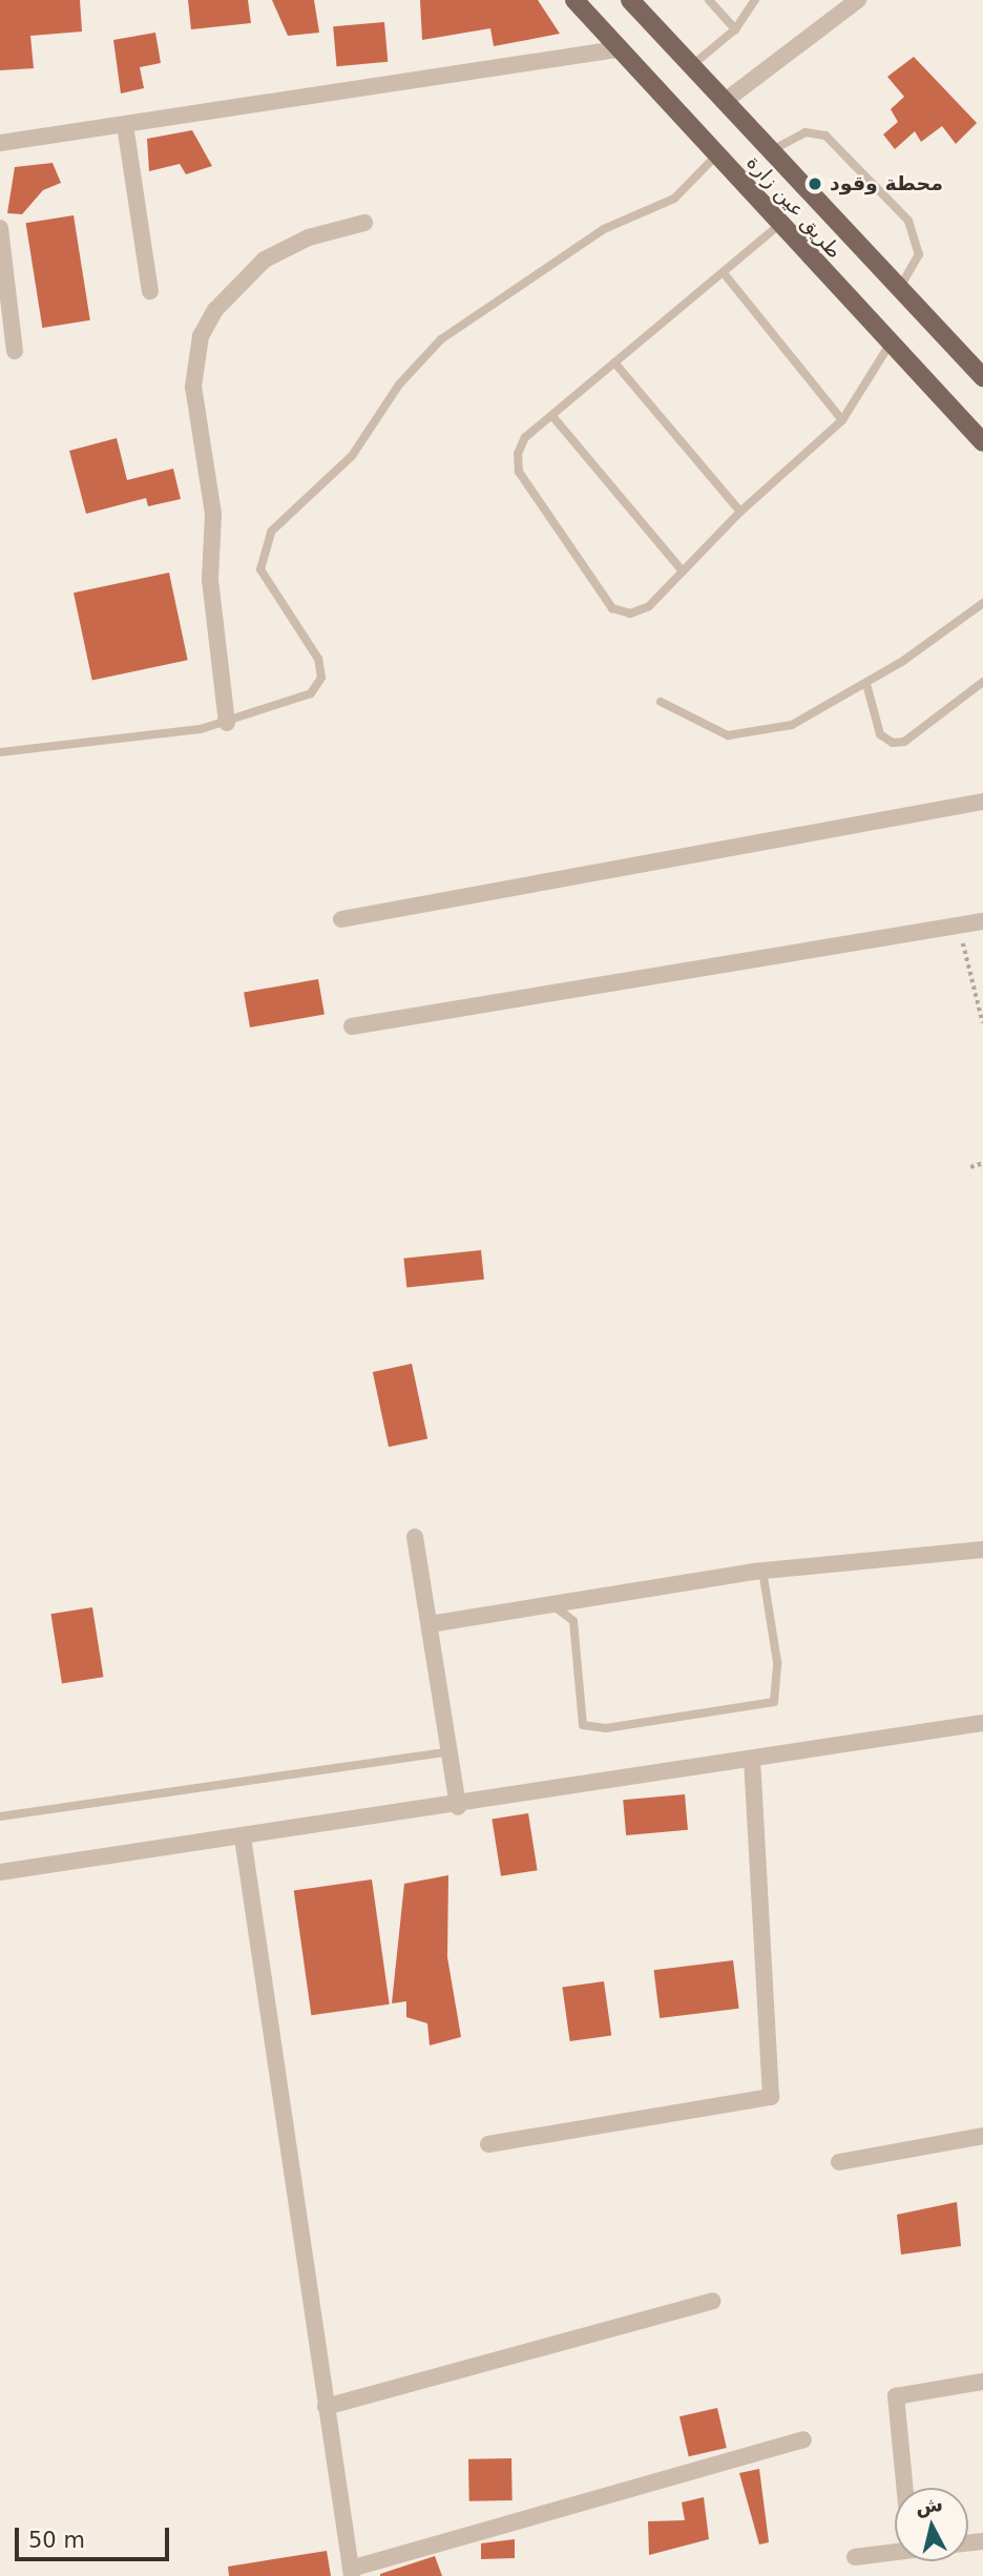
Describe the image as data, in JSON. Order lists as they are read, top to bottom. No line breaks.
{"streets":{"main road":["طريق عين زارة"]},"places":["محطة وقود"],"scale_bar":"50 m","north":"top"}
